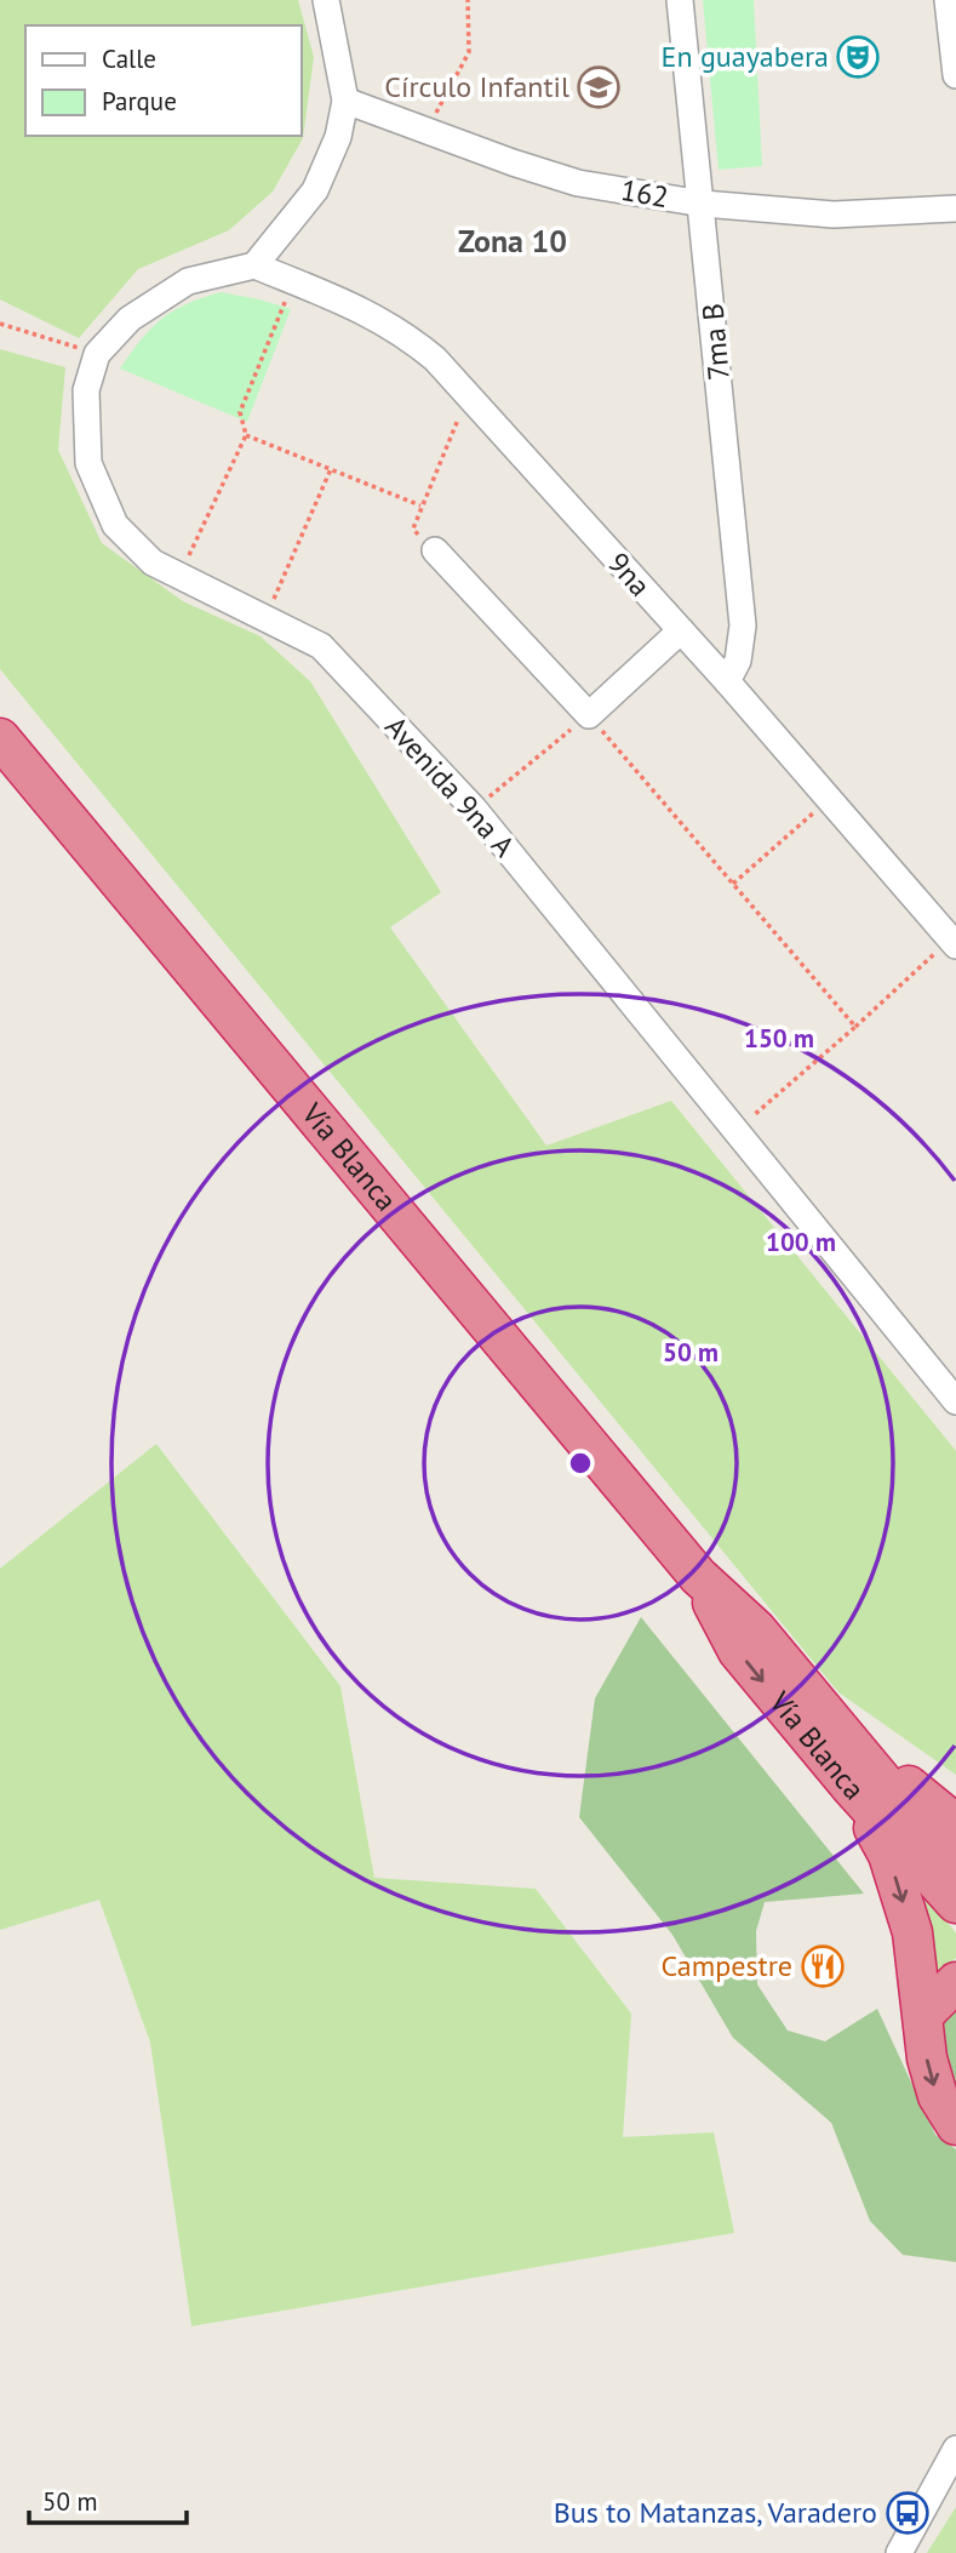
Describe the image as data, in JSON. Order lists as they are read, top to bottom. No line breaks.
{"streets":{"highway":["Vía Blanca"],"street":["162","7ma B","9na","Avenida 9na A"]},"crossings":[["162","7ma B"],["7ma B","9na"],["9na","Avenida 9na A"]],"districts":["Zona 10"],"places":{"theatre":["En guayabera"],"school or university":["Círculo Infantil"],"restaurant":["Campestre"],"bus stop":["Bus to Matanzas, Varadero"]},"legend":["Calle","Parque"],"scale_bar":"50 m","rings":["150 m","100 m","50 m"]}
